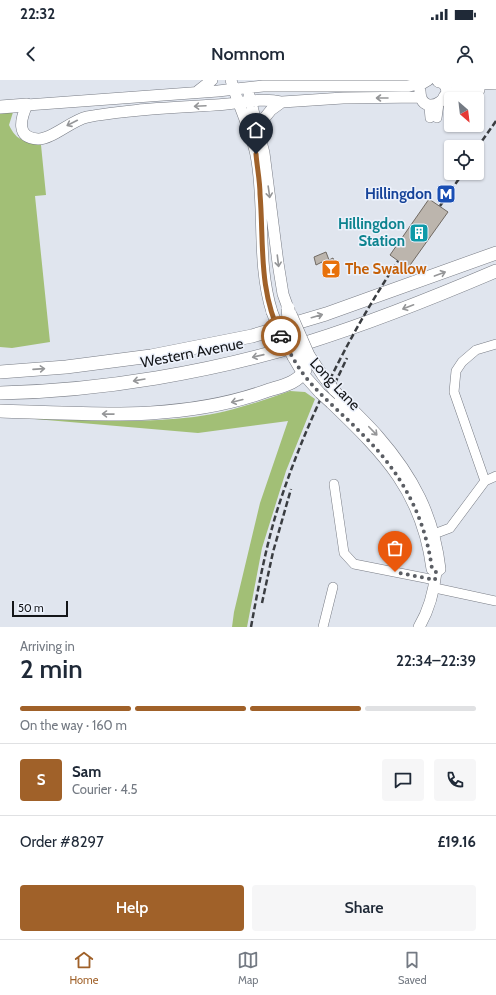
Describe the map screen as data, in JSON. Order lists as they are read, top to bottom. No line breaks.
{"streets":{"highway":["Western Avenue"],"main road":["Long Lane"]},"places":{"metro station":["Hillingdon"],"building":["Hillingdon Station"],"bar":["The Swallow"]},"scale_bar":"50 m","north":"bottom right","page":{"status":"22:32","header":"Nomnom","scale":"50 m","heading":["2 min","Arriving in","22:34–22:39"],"panel":["Sam","Courier · 4.5","Order #8297","£19.16"],"bar":"On the way · 160 m","round":"S","buttons":["Help","Share"],"tabs":["Home","Map","Saved"]}}
